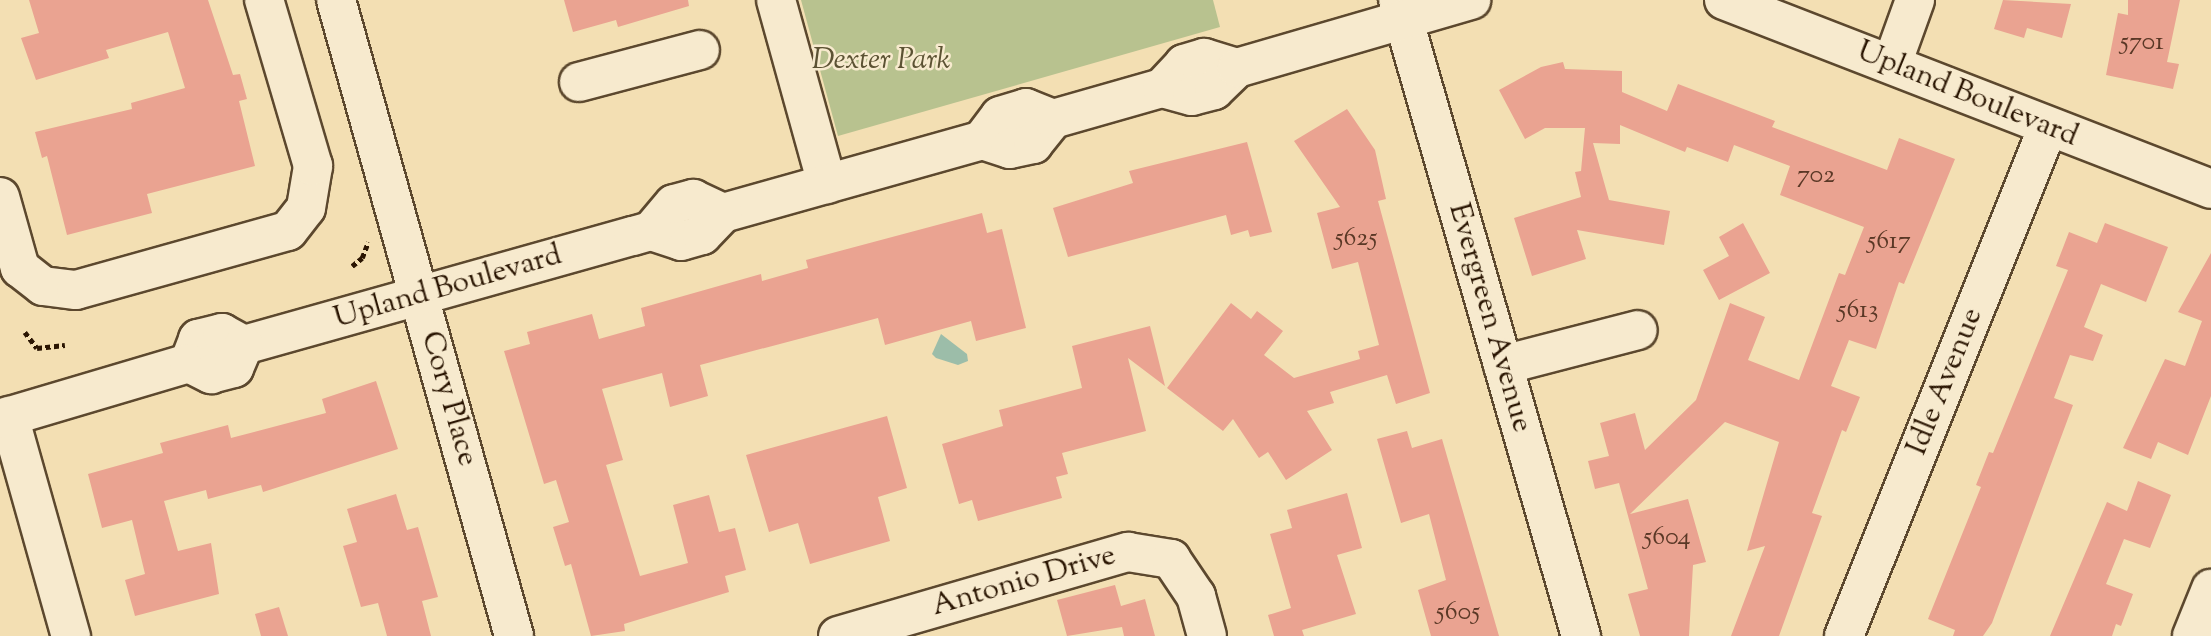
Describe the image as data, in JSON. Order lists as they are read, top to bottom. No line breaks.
{"streets":{"street":["Upland Boulevard","Evergreen Avenue","Idle Avenue","Cory Place","Antonio Drive"]},"crossings":[["Upland Boulevard","Evergreen Avenue"],["Upland Boulevard","Idle Avenue"],["Upland Boulevard","Cory Place"]],"parks":["Dexter Park"],"house_numbers":["5701","702","5625","5617","5613","5604","5605"]}
